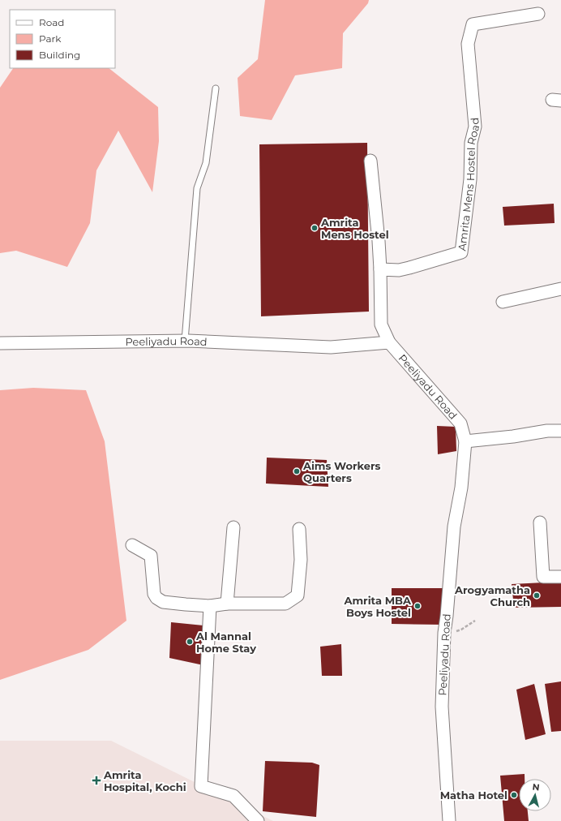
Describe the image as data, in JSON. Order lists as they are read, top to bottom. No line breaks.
{"streets":{"street":["Amrita Mens Hostel Road","Peeliyadu Road"]},"places":{"other":["Amrita Mens Hostel","Aims Workers Quarters","Arogyamatha Church","Amrita MBA Boys Hostel","Al Mannal Home Stay","Matha Hotel"],"health":["Amrita Hospital, Kochi"]},"legend":["Road","Park","Building"],"north":"top"}
